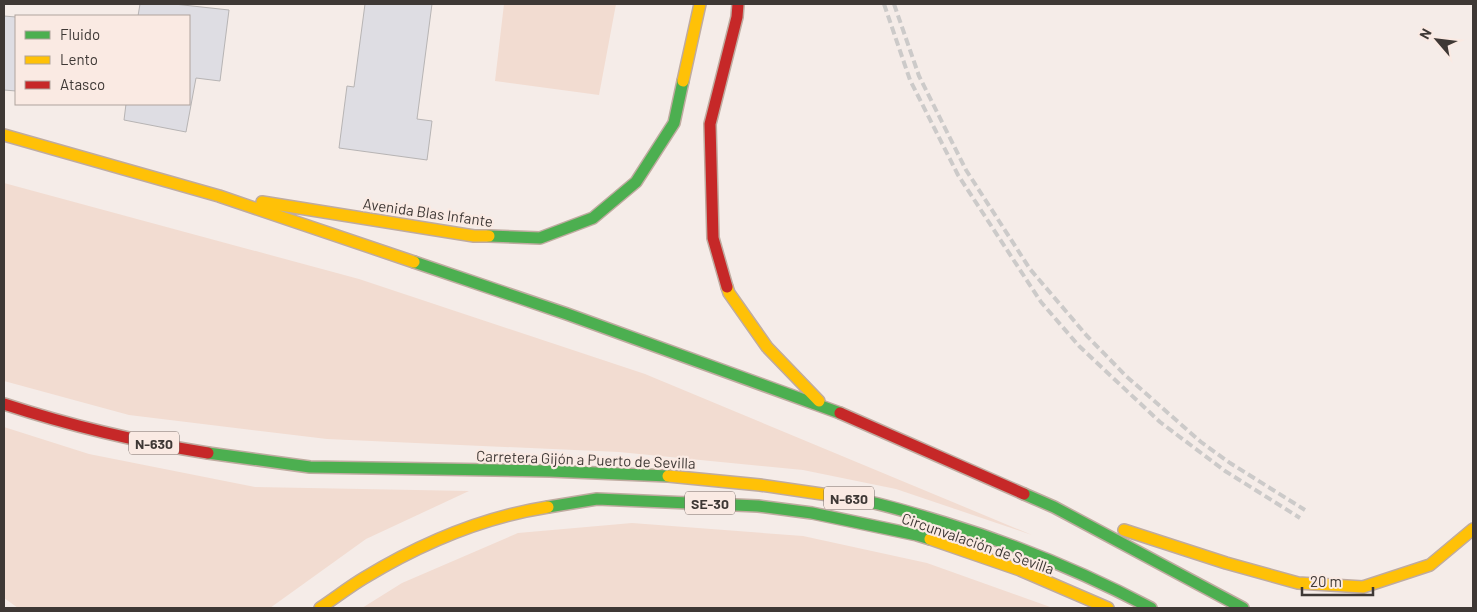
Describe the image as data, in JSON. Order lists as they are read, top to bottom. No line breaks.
{"streets":{"main road":["Avenida Blas Infante","N-630","Carretera Gijón a Puerto de Sevilla","SE-30","Circunvalación de Sevilla"]},"legend":["Fluido","Lento","Atasco"],"scale_bar":"20 m","north":"top left"}
